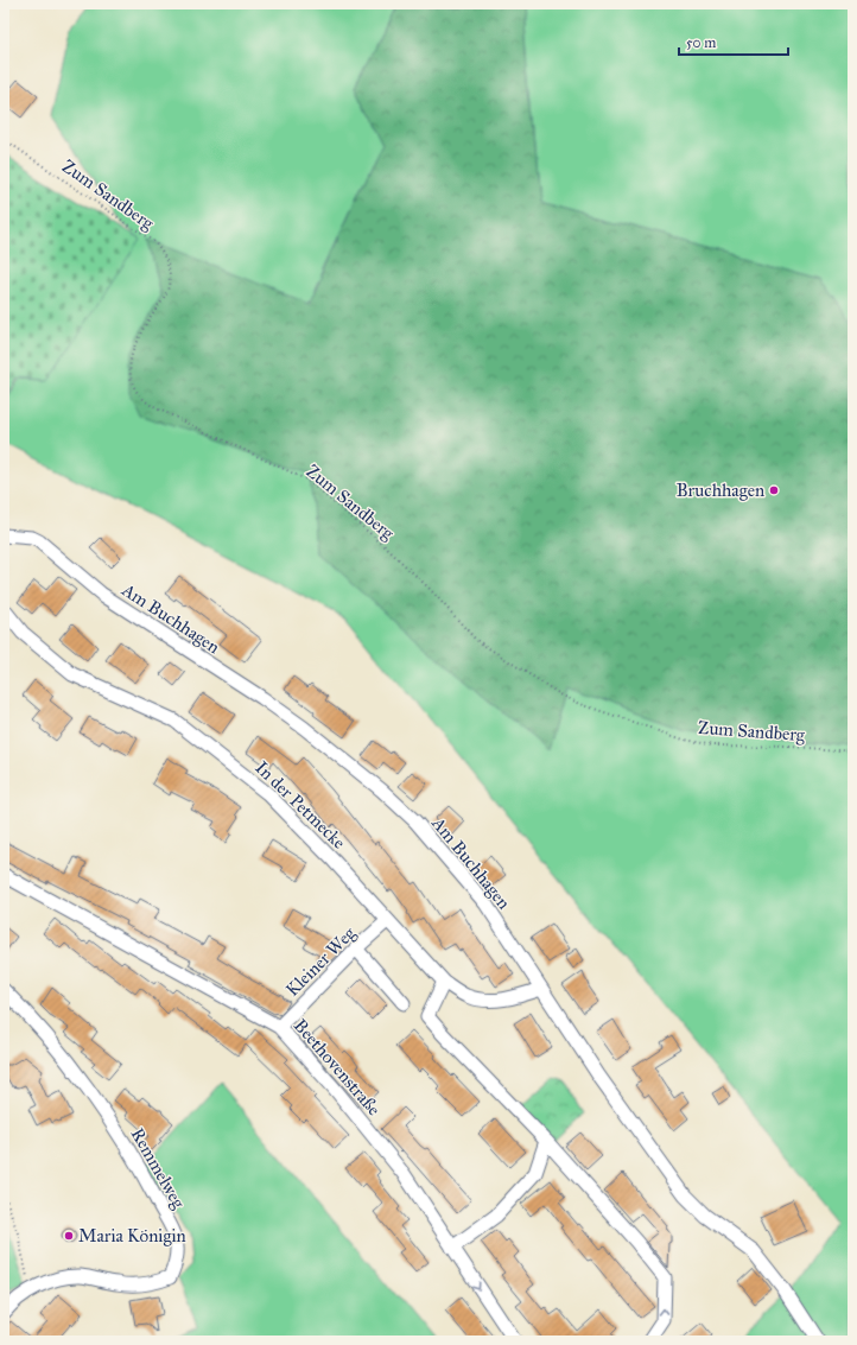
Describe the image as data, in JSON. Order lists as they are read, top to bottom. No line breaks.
{"streets":{"street":["Am Buchhagen","In der Petmecke","Kleiner Weg","Beethovenstraße","Remmelweg"],"path":["Zum Sandberg"]},"crossings":[["Am Buchhagen","In der Petmecke"],["In der Petmecke","Kleiner Weg"],["Kleiner Weg","Beethovenstraße"]],"places":["Bruchhagen","Maria Königin"],"scale_bar":"50 m"}
